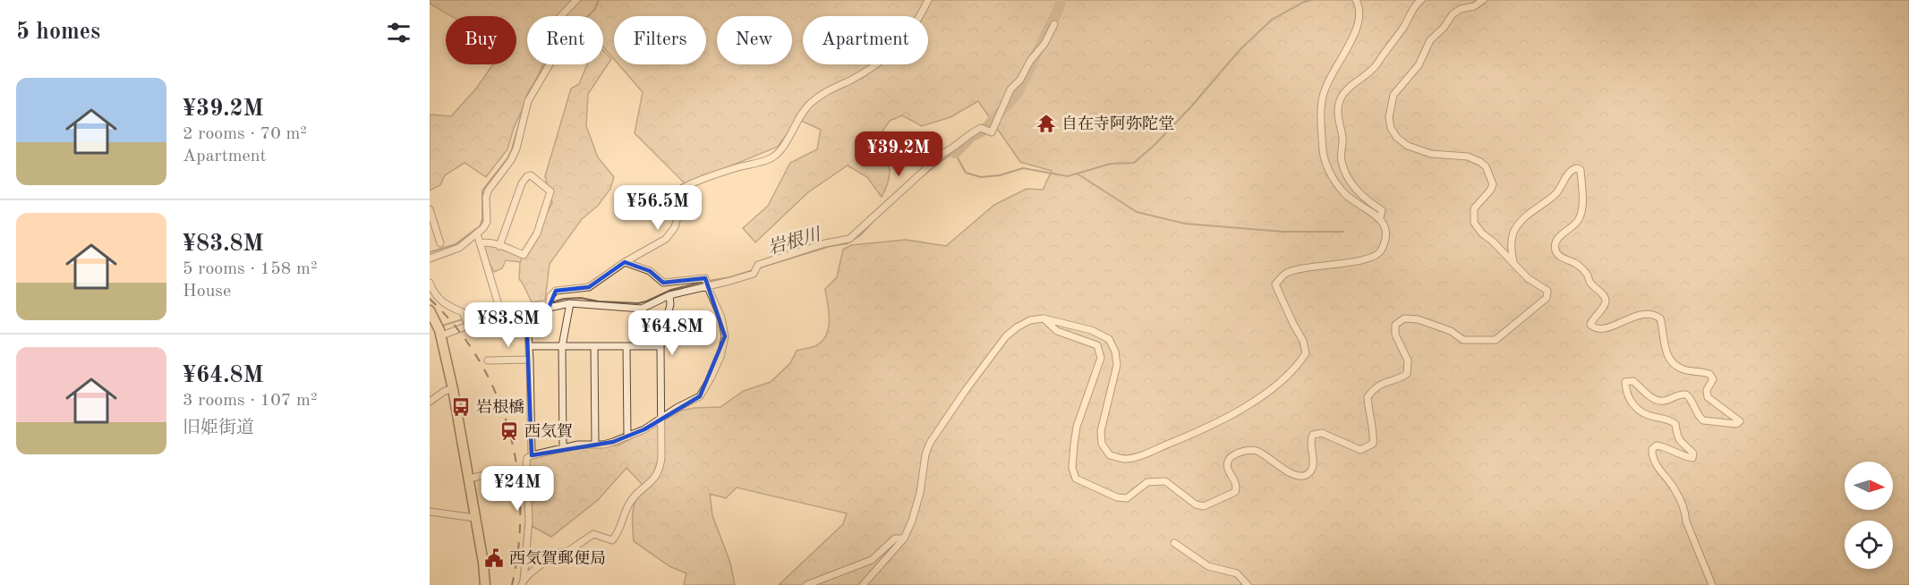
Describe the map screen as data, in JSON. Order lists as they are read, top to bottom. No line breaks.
{"water":["岩根川"],"places":{"temple":["自在寺阿弥陀堂"],"bus stop":["岩根橋"],"station":["西気賀"],"public building":["西気賀郵便局"]},"north":"right","page":{"heading":"5 homes","chip":["Buy","Rent","Filters","New","Apartment"],"list":[{"name":"¥39.2M","note":"2 rooms · 70 m² · Apartment"},{"name":"¥83.8M","note":"5 rooms · 158 m² · House"},{"name":"¥64.8M","note":"3 rooms · 107 m² · 旧姫街道"}],"price":["¥39.2M","¥56.5M","¥83.8M","¥64.8M","¥24M"]}}
